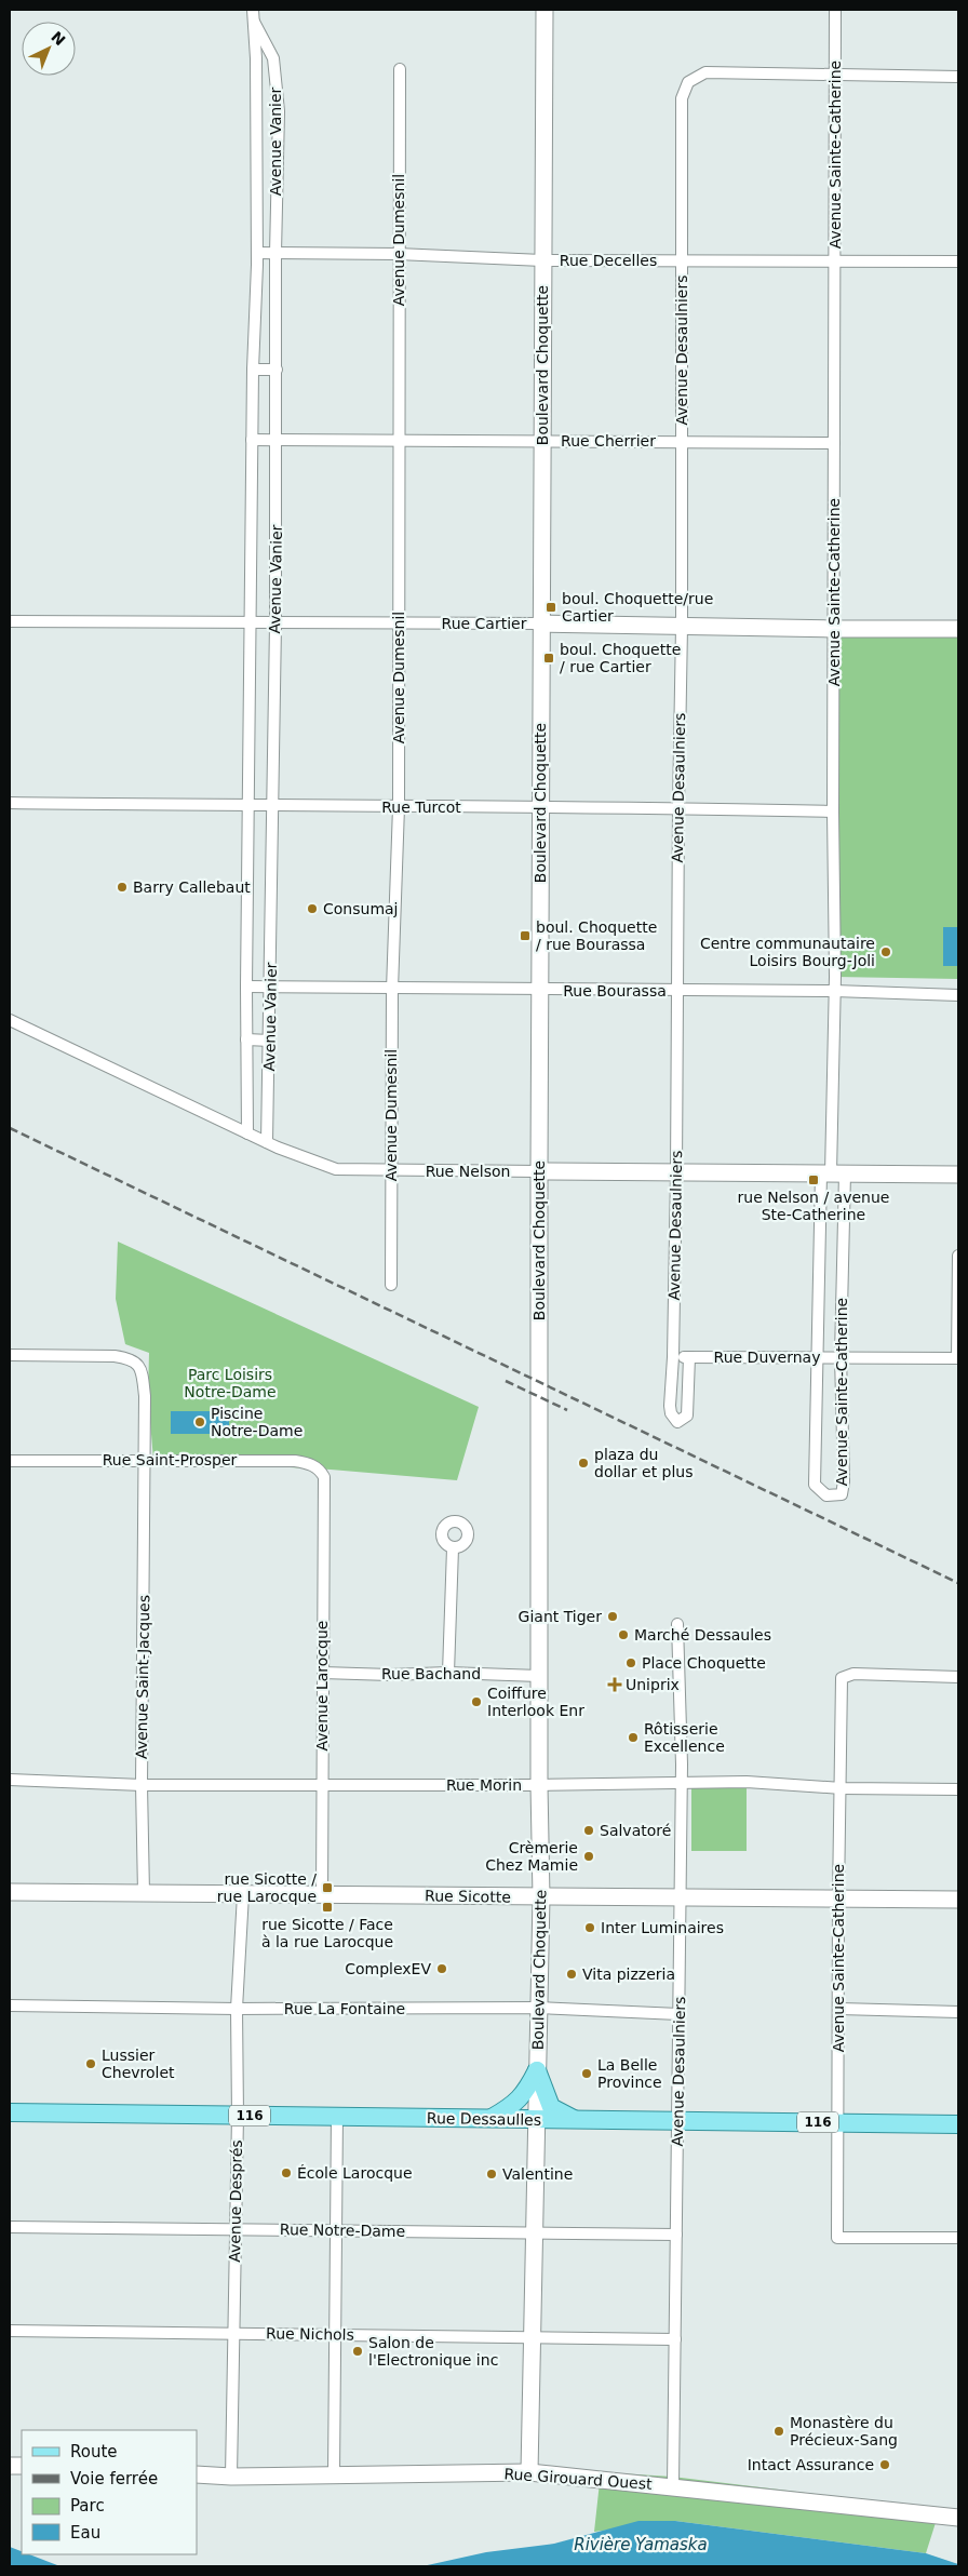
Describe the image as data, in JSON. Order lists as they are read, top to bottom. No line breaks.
{"streets":{"main road":["116","Rue Dessaulles"],"street":["Avenue Vanier","Avenue Sainte-Catherine","Avenue Dumesnil","Rue Decelles","Avenue Desaulniers","Boulevard Choquette","Rue Cherrier","Rue Cartier","Rue Turcot","Rue Bourassa","Rue Nelson","Rue Duvernay","Rue Saint-Prosper","Rue Bachand","Avenue Saint-Jacques","Avenue Larocque","Rue Morin","Rue Sicotte","Rue La Fontaine","Avenue Després","Rue Notre-Dame","Rue Nichols","Rue Girouard Ouest"]},"crossings":[["Avenue Vanier","Rue Decelles"],["Avenue Vanier","Rue Cherrier"],["Avenue Vanier","Rue Cartier"],["Avenue Vanier","Rue Turcot"],["Avenue Vanier","Rue Bourassa"],["Avenue Vanier","Rue Nelson"],["Avenue Sainte-Catherine","Rue Decelles"],["Avenue Sainte-Catherine","Avenue Desaulniers"],["Avenue Sainte-Catherine","Rue Cherrier"],["Avenue Sainte-Catherine","Rue Cartier"],["Avenue Sainte-Catherine","Rue Turcot"],["Avenue Sainte-Catherine","Rue Bourassa"],["Avenue Sainte-Catherine","Rue Nelson"],["Avenue Sainte-Catherine","Rue Duvernay"],["Avenue Sainte-Catherine","Rue Morin"],["Avenue Sainte-Catherine","Rue Sicotte"],["Avenue Sainte-Catherine","Rue Dessaulles"],["Avenue Dumesnil","Rue Decelles"],["Avenue Dumesnil","Rue Cherrier"],["Avenue Dumesnil","Rue Cartier"],["Avenue Dumesnil","Rue Turcot"],["Avenue Dumesnil","Rue Bourassa"],["Avenue Dumesnil","Rue Nelson"],["Rue Decelles","Avenue Desaulniers"],["Rue Decelles","Boulevard Choquette"],["Avenue Desaulniers","Rue Cherrier"],["Avenue Desaulniers","Rue Cartier"],["Avenue Desaulniers","Rue Turcot"],["Avenue Desaulniers","Rue Bourassa"],["Avenue Desaulniers","Rue Nelson"],["Avenue Desaulniers","Rue Duvernay"],["Avenue Desaulniers","Rue Morin"],["Avenue Desaulniers","Rue Sicotte"],["Avenue Desaulniers","Rue La Fontaine"],["Avenue Desaulniers","Rue Dessaulles"],["Avenue Desaulniers","Rue Notre-Dame"],["Avenue Desaulniers","Rue Nichols"],["Avenue Desaulniers","Rue Girouard Ouest"],["Boulevard Choquette","Rue Cherrier"],["Boulevard Choquette","Rue Cartier"],["Boulevard Choquette","Rue Turcot"],["Boulevard Choquette","Rue Bourassa"],["Boulevard Choquette","Rue Nelson"],["Boulevard Choquette","Rue Bachand"],["Boulevard Choquette","Rue Morin"],["Boulevard Choquette","Rue Sicotte"],["Boulevard Choquette","Rue La Fontaine"],["Boulevard Choquette","Rue Dessaulles"],["Boulevard Choquette","Rue Notre-Dame"],["Boulevard Choquette","Rue Nichols"],["Boulevard Choquette","Rue Girouard Ouest"],["Rue Saint-Prosper","Avenue Saint-Jacques"],["Rue Saint-Prosper","Avenue Larocque"],["Rue Bachand","Avenue Larocque"],["Avenue Saint-Jacques","Rue Morin"],["Avenue Saint-Jacques","Rue Sicotte"],["Avenue Larocque","Rue Morin"],["Avenue Larocque","Rue Sicotte"],["Rue Sicotte","Avenue Després"],["Rue La Fontaine","Avenue Després"],["Rue Dessaulles","Avenue Després"],["Avenue Després","Rue Notre-Dame"],["Avenue Després","Rue Nichols"],["Avenue Després","Rue Girouard Ouest"]],"water":["Rivière Yamaska"],"parks":["Parc Loisirs Notre-Dame"],"places":{"transit":["boul. Choquette/rue Cartier","boul. Choquette / rue Cartier","boul. Choquette / rue Bourassa","rue Nelson / avenue Ste-Catherine","rue Sicotte / rue Larocque","rue Sicotte / Face à la rue Larocque"],"other":["Barry Callebaut","Consumaj","Centre communautaire Loisirs Bourg-Joli","Piscine Notre-Dame","plaza du dollar et plus","Giant Tiger","Marché Dessaules","Place Choquette","Coiffure Interlook Enr","Rôtisserie Excellence","Salvatoré","Crèmerie Chez Mamie","Inter Luminaires","ComplexEV","Vita pizzeria","Lussier Chevrolet","La Belle Province","École Larocque","Valentine","Salon de l'Electronique inc","Monastère du Précieux-Sang","Intact Assurance"],"health":["Uniprix"]},"legend":["Route","Voie ferrée","Parc","Eau"],"north":"top right"}
